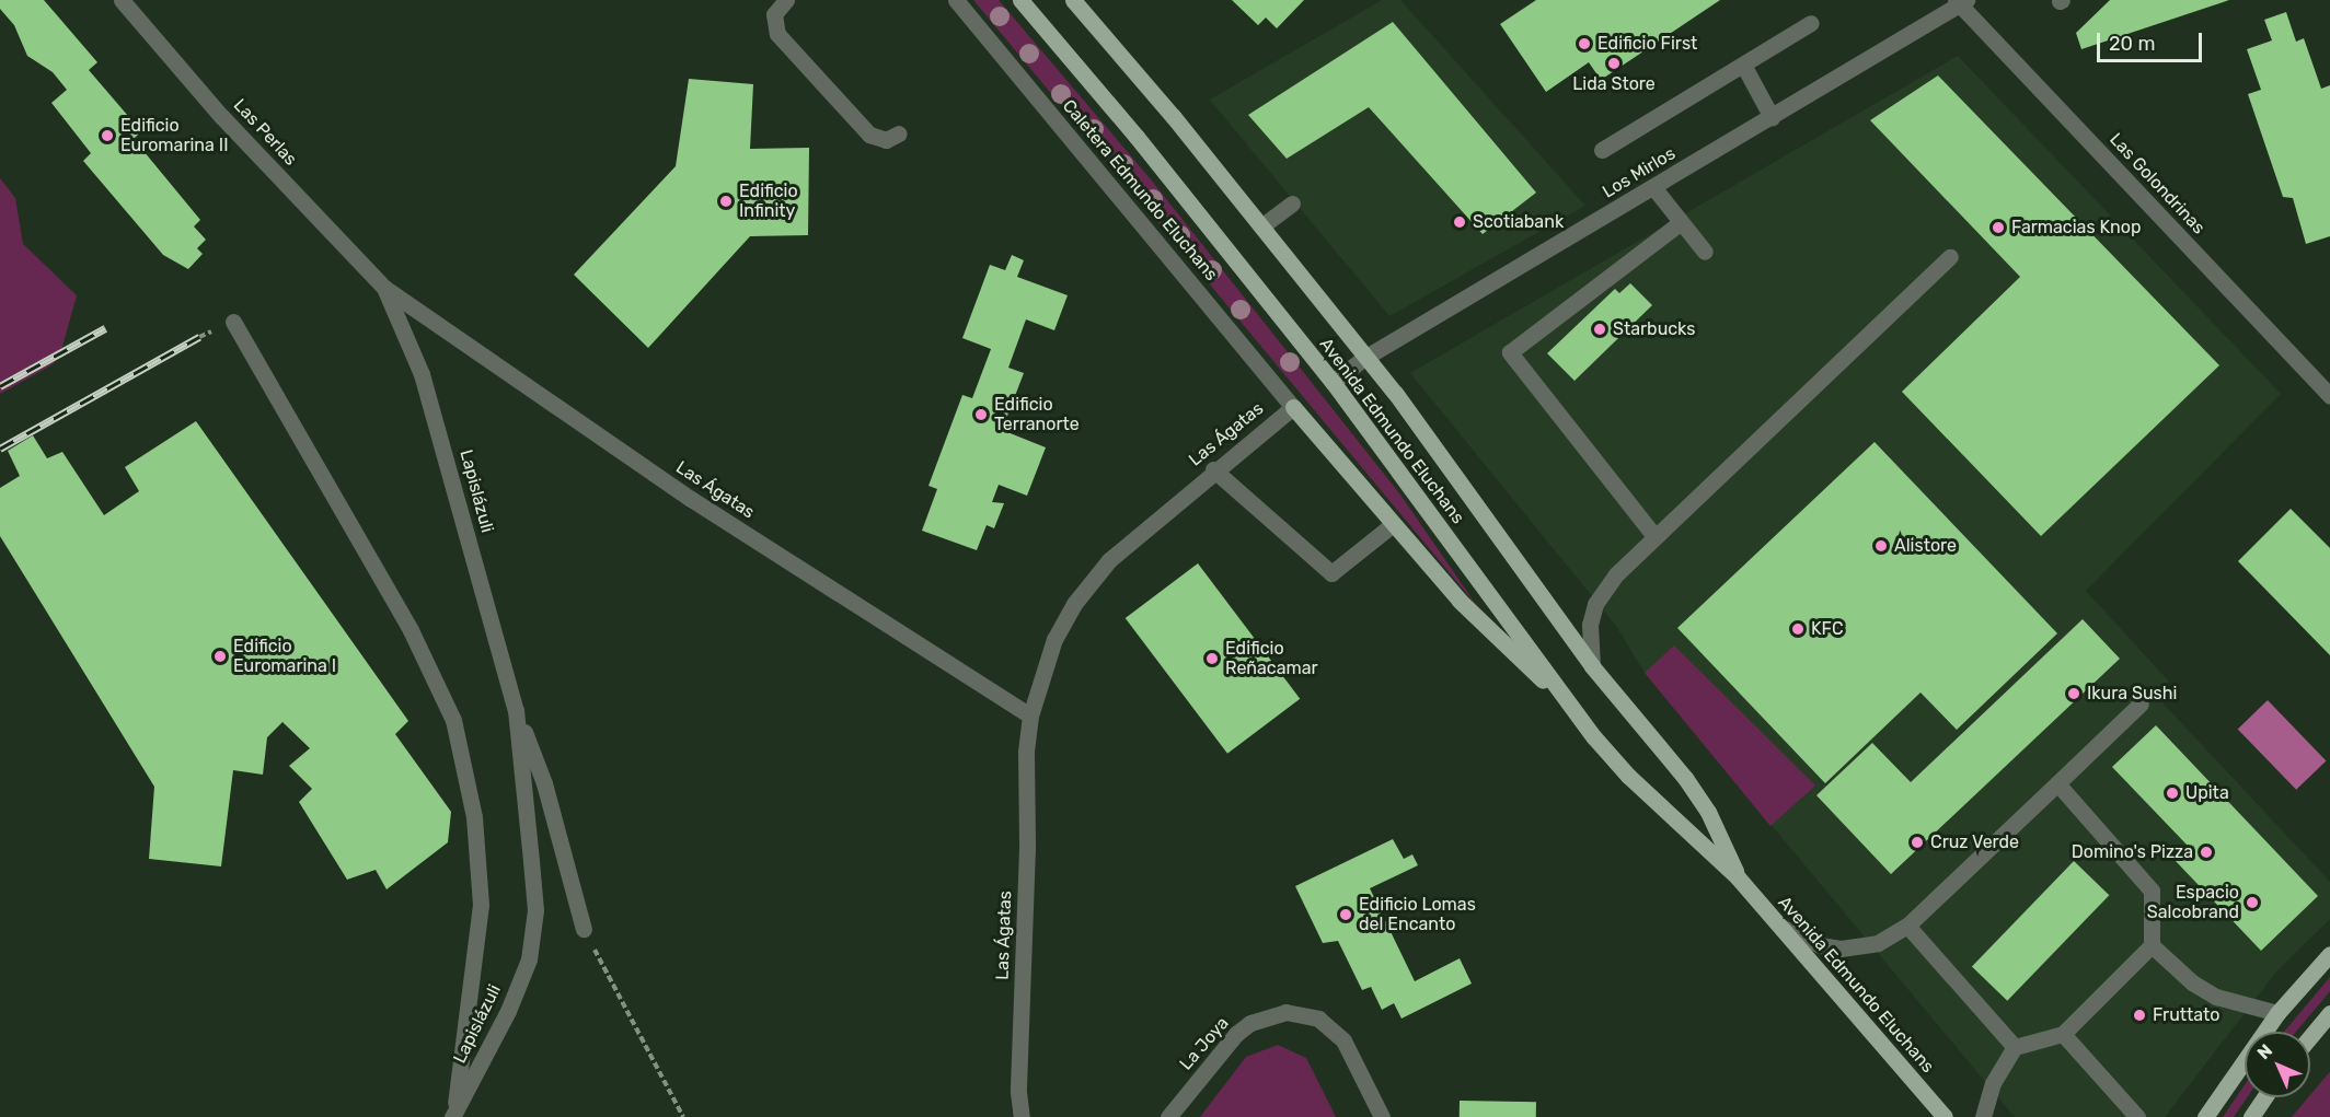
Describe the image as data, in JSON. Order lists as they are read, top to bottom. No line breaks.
{"streets":{"main road":["Avenida Edmundo Eluchans"],"street":["Las Perlas","Los Mirlos","Las Golondrinas","Caletera Edmundo Eluchans","Las Ágatas","Lapislázuli","La Joya"]},"crossings":[["Las Perlas","Las Ágatas"],["Las Perlas","Lapislázuli"],["Los Mirlos","Las Golondrinas"],["Los Mirlos","Avenida Edmundo Eluchans"],["Caletera Edmundo Eluchans","Las Ágatas"],["Las Ágatas","Lapislázuli"]],"places":["Edificio First","Lida Store","Edificio Euromarina II","Edificio Infinity","Scotiabank","Farmacias Knop","Starbucks","Edificio Terranorte","Alistore","KFC","Edificio Euromarina I","Edificio Reñacamar","Ikura Sushi","Upita","Cruz Verde","Domino's Pizza","Espacio Salcobrand","Edificio Lomas del Encanto","Fruttato"],"scale_bar":"20 m","north":"top left"}
